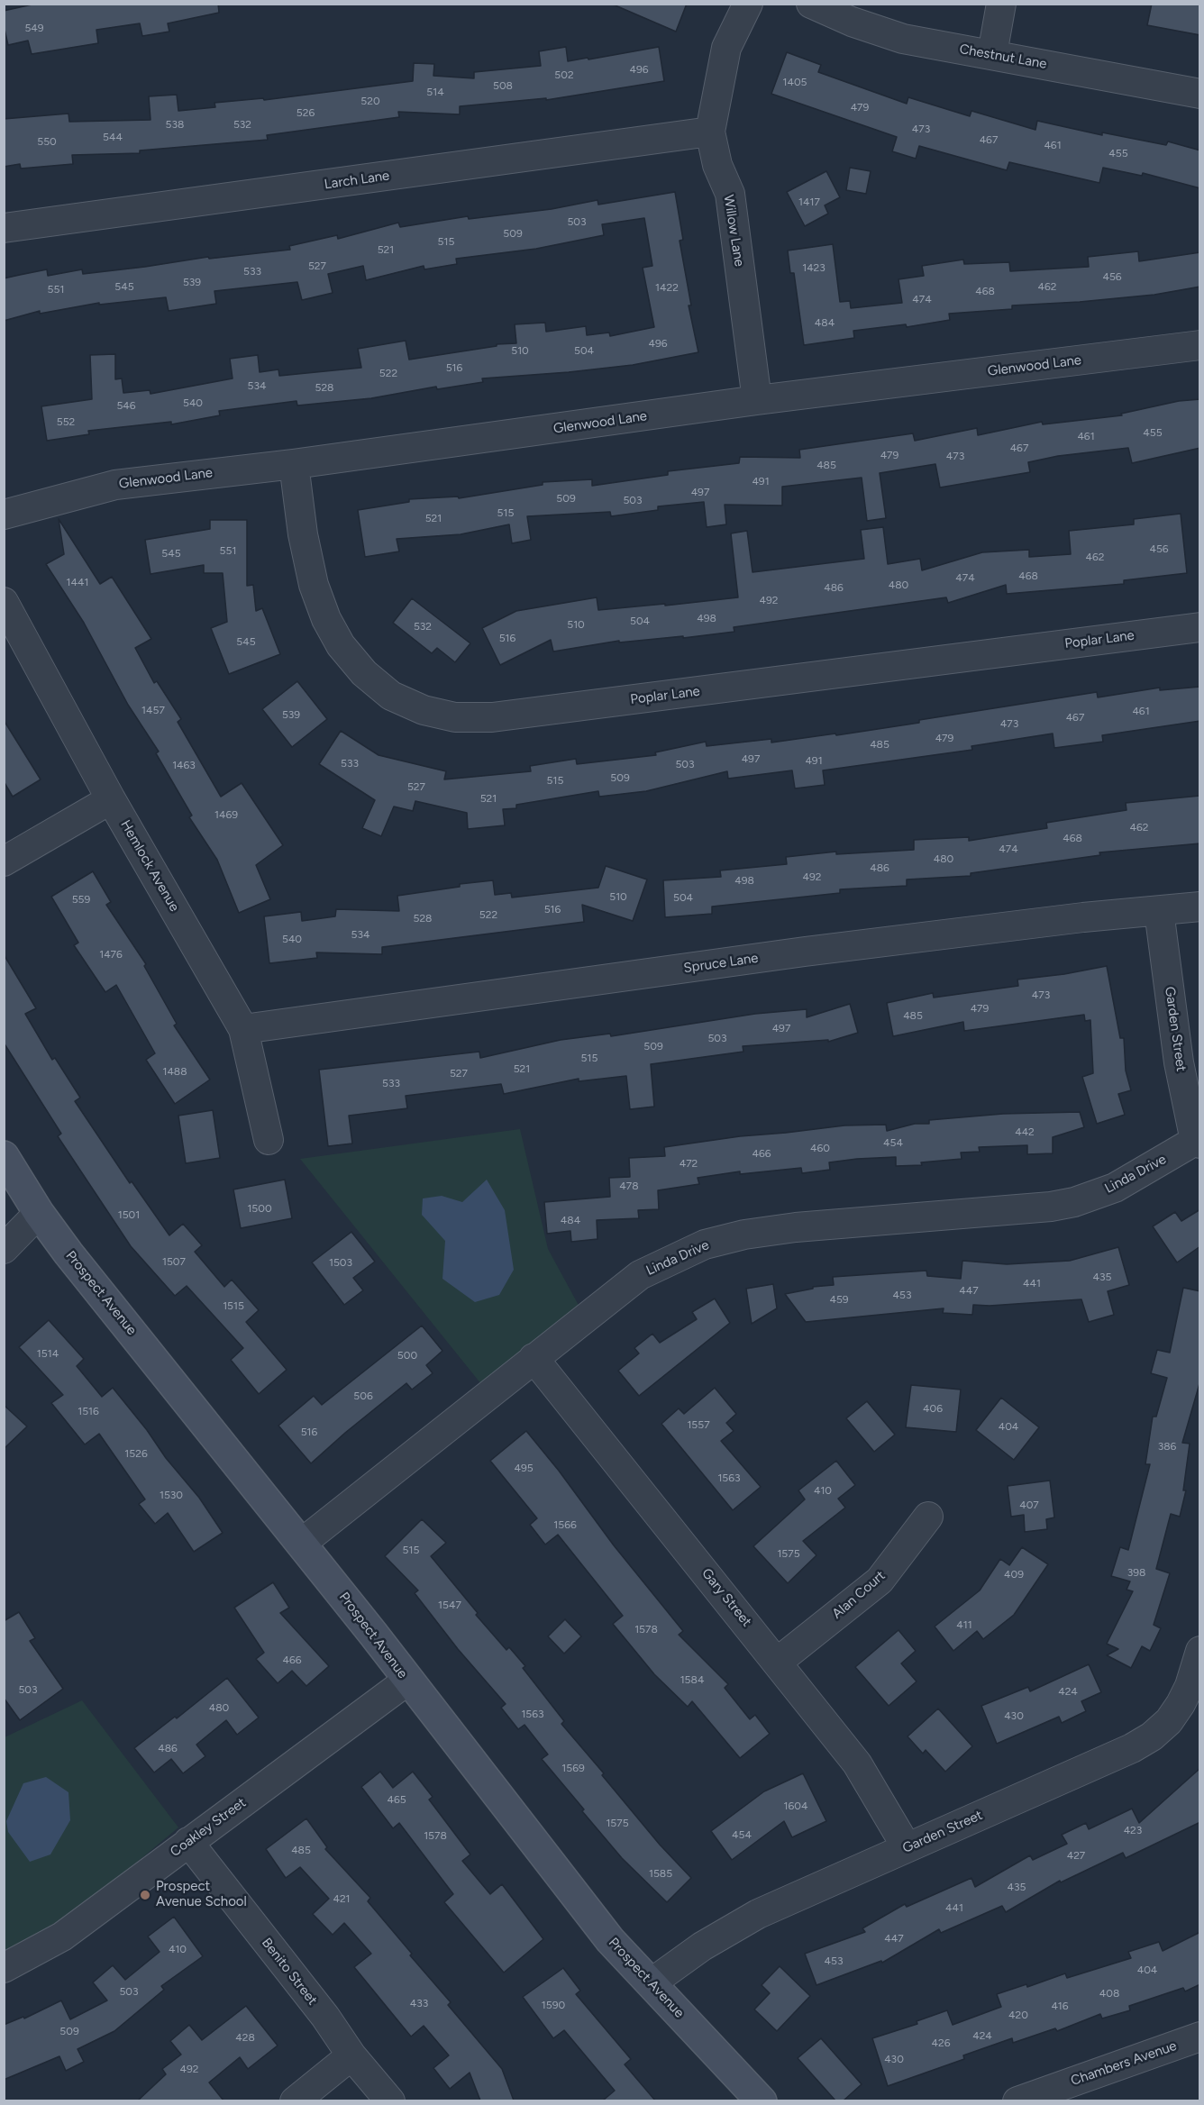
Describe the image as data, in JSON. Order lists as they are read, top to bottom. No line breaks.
{"streets":{"street":["Chestnut Lane","Larch Lane","Willow Lane","Glenwood Lane","Poplar Lane","Hemlock Avenue","Spruce Lane","Garden Street","Linda Drive","Prospect Avenue","Alan Court","Gary Street","Coakley Street","Benito Street","Chambers Avenue"]},"crossings":[["Larch Lane","Willow Lane"],["Willow Lane","Glenwood Lane"],["Glenwood Lane","Poplar Lane"],["Hemlock Avenue","Spruce Lane"],["Spruce Lane","Garden Street"],["Garden Street","Linda Drive"],["Garden Street","Prospect Avenue"],["Garden Street","Gary Street"],["Linda Drive","Prospect Avenue"],["Linda Drive","Gary Street"],["Prospect Avenue","Coakley Street"],["Alan Court","Gary Street"],["Coakley Street","Benito Street"]],"places":["Prospect Avenue School"],"house_numbers":["549","496","502","1405","508","514","520","479","526","538","532","473","544","467","550","461","455","1417","503","509","515","521","527","1423","533","456","539","545","462","1422","551","468","474","484","496","510","504","516","522","534","528","540","546","552","455","461","467","479","473","485","491","497","509","503","515","521","456","551","545","462","468","474","1441","480","486","492","498","504","510","532","516","545","1457","461","539","467","473","479","485","497","491","533","503","1463","509","515","527","521","1469","462","468","474","480","486","492","498","510","504","559","516","522","528","534","540","1476","473","479","485","497","503","509","515","521","1488","527","533","442","454","460","466","472","478","1500","1501","484","1507","1503","435","441","447","453","459","1515","1514","500","506","406","1516","1557","404","516","386","1526","495","1563","410","1530","407","1566","515","1575","398","409","1547","411","1578","466","1584","503","424","480","1563","430","486","1569","465","1604","1575","423","454","1578","485","427","1585","435","421","441","447","410","453","404","503","408","433","1590","416","420","509","424","428","426","430","492"]}
